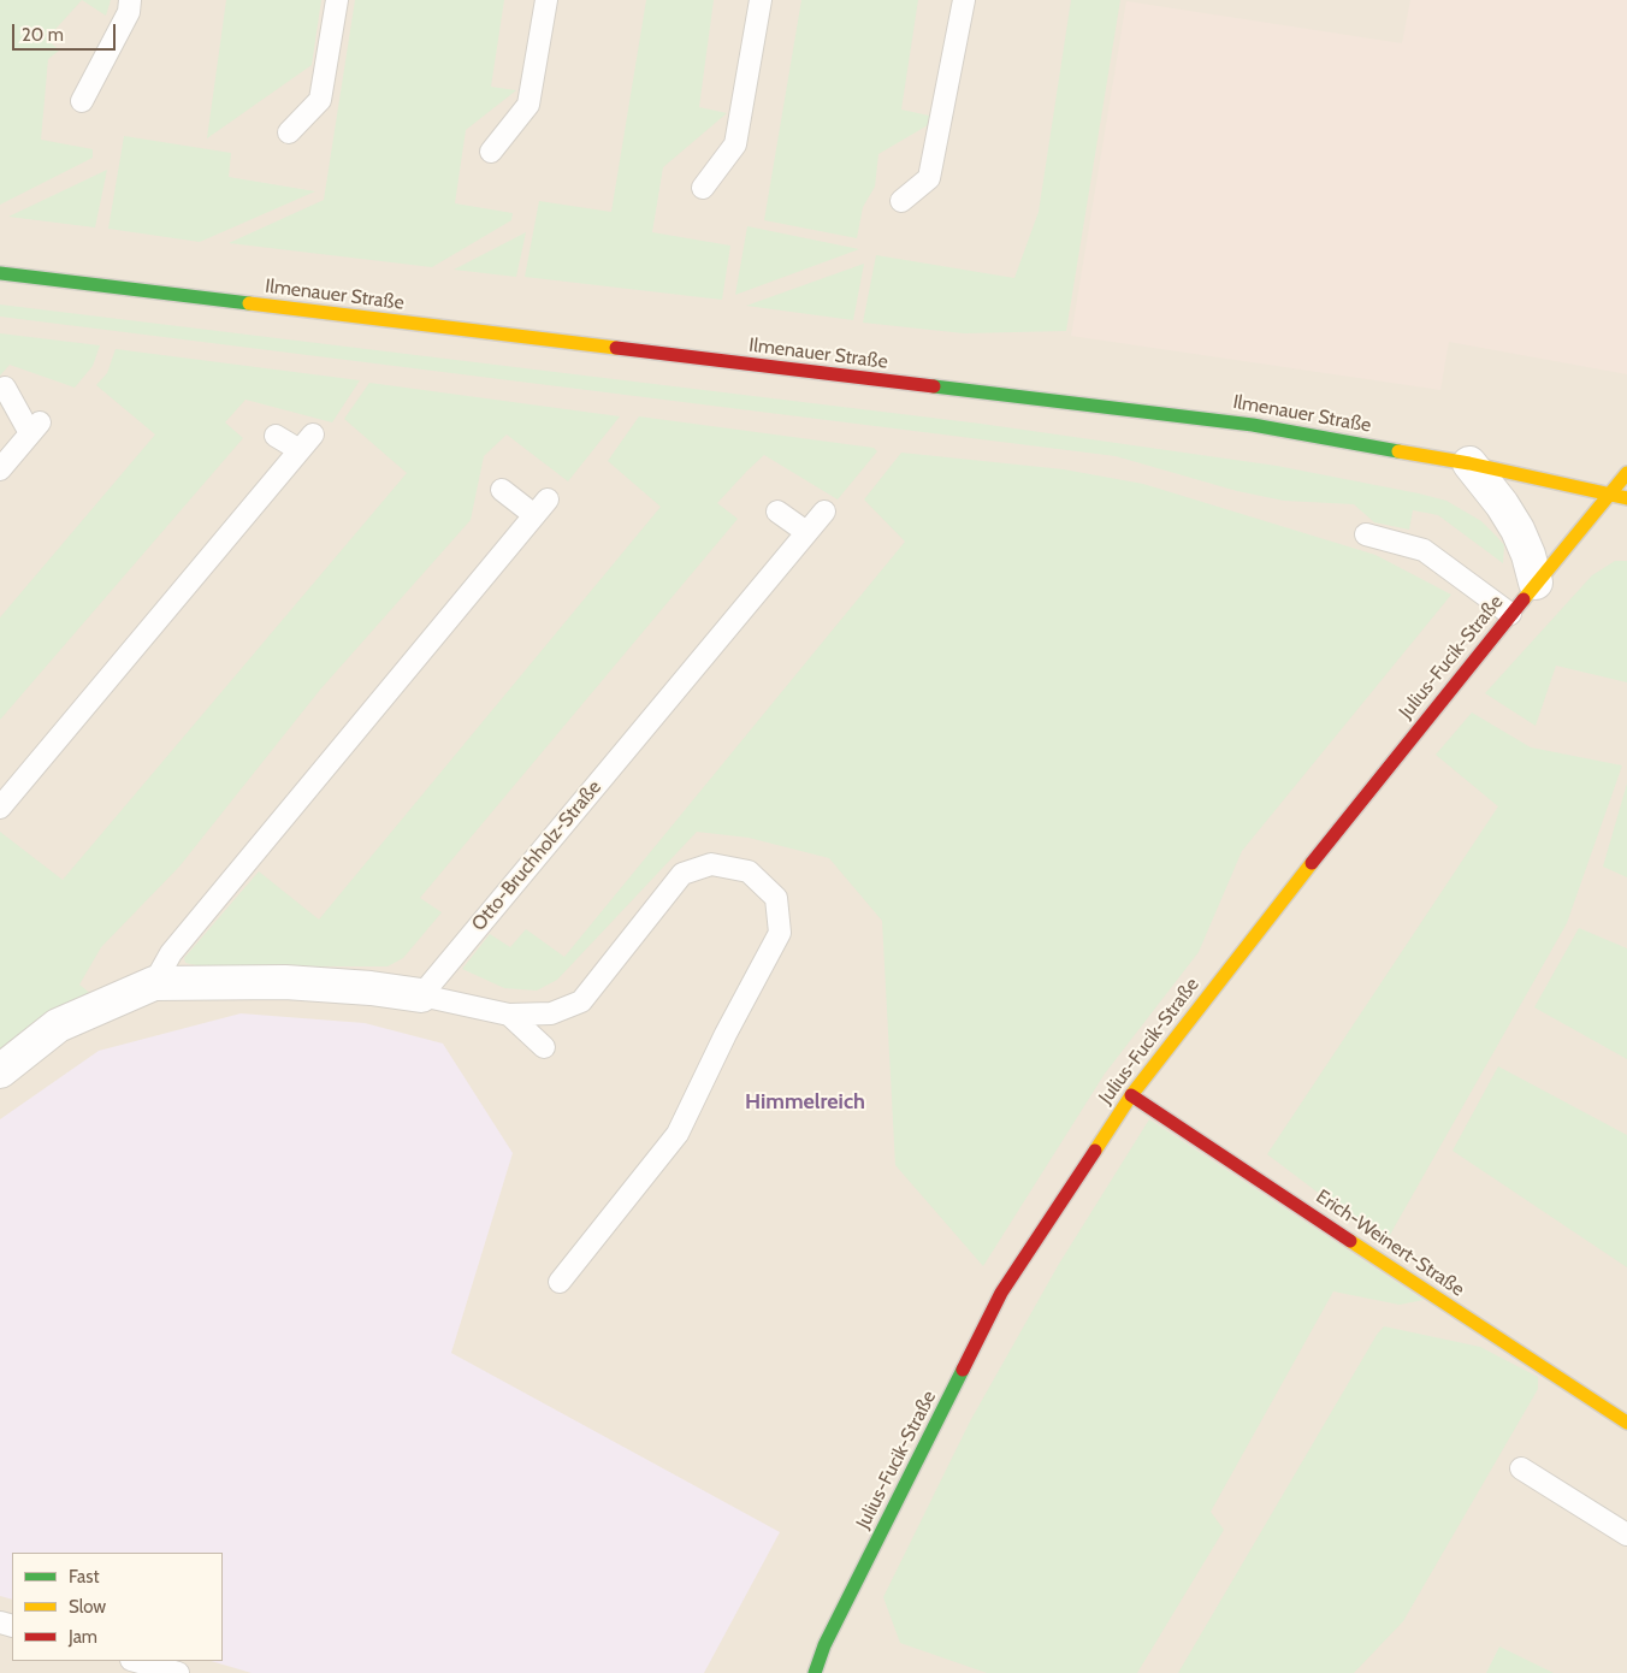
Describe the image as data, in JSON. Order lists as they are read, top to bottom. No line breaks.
{"streets":{"street":["Ilmenauer Straße","Julius-Fucik-Straße","Erich-Weinert-Straße"],"lane":["Otto-Bruchholz-Straße"]},"crossings":[["Ilmenauer Straße","Julius-Fucik-Straße"],["Julius-Fucik-Straße","Erich-Weinert-Straße"]],"districts":["Himmelreich"],"legend":["Fast","Slow","Jam"],"scale_bar":"20 m"}
